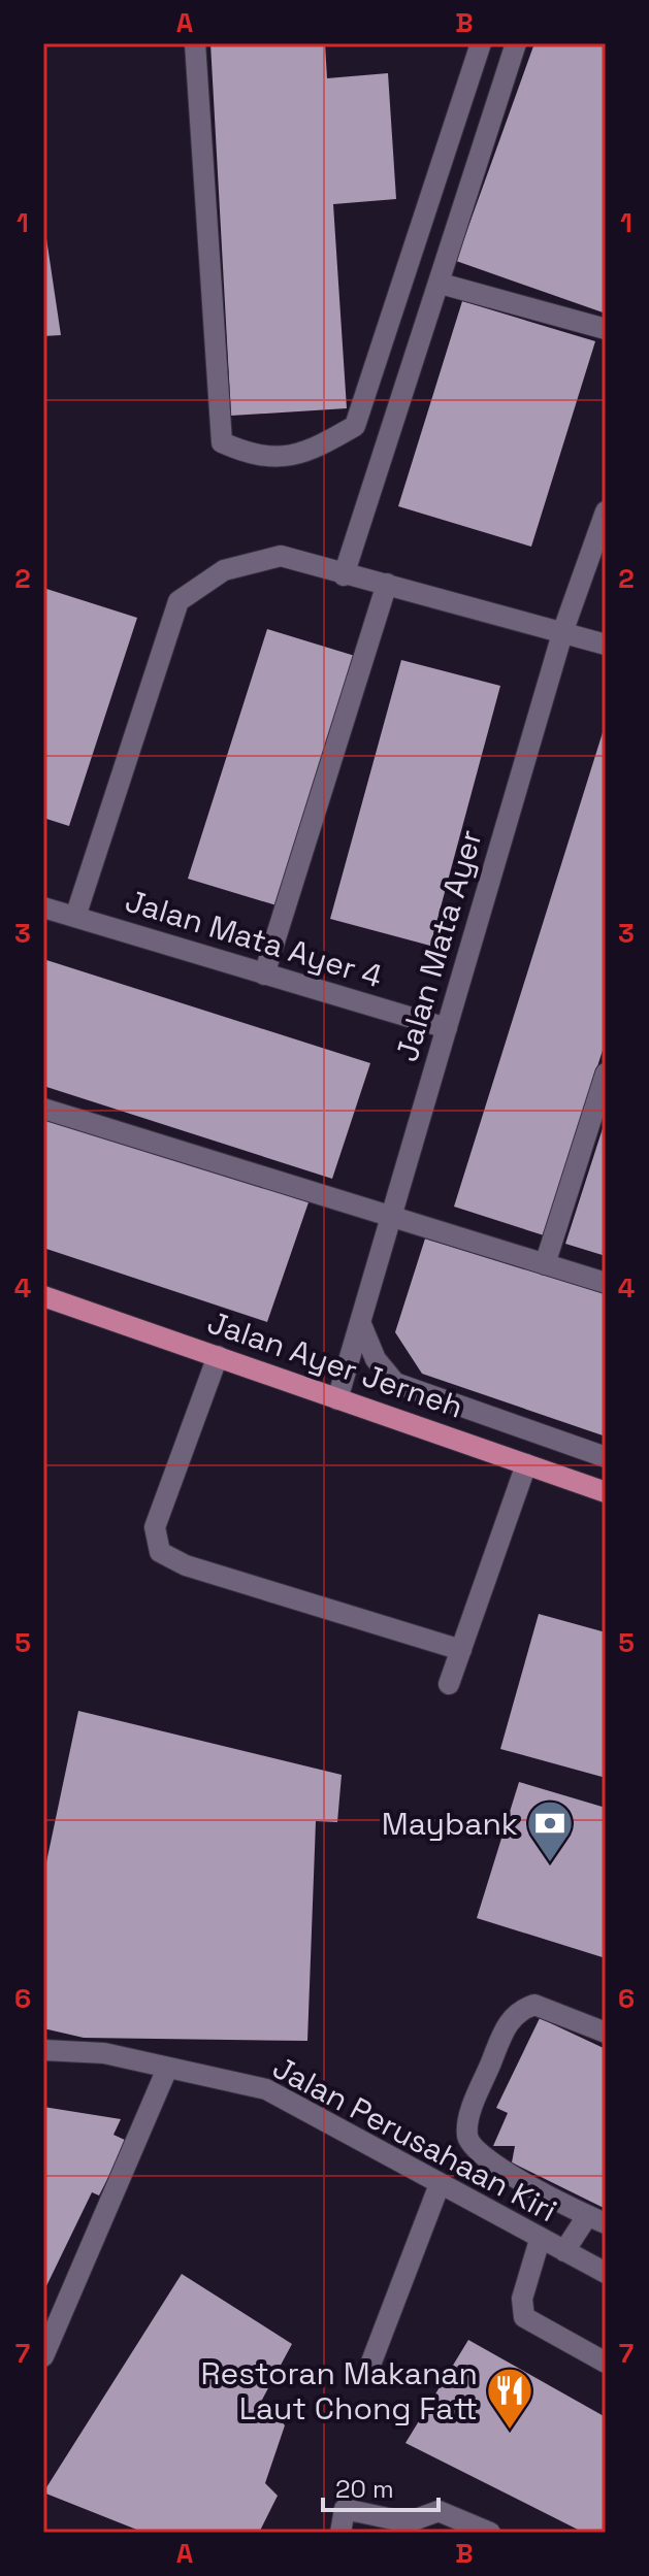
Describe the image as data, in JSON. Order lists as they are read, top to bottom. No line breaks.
{"streets":{"main road":["Jalan Ayer Jerneh"],"street":["Jalan Mata Ayer 4","Jalan Mata Ayer","Jalan Perusahaan Kiri"]},"crossings":[["Jalan Mata Ayer 4","Jalan Mata Ayer"],["Jalan Mata Ayer","Jalan Ayer Jerneh"]],"places":{"bank":["Maybank"],"restaurant":["Restoran Makanan Laut Chong Fatt"]},"scale_bar":"20 m","grid":{"columns":["A","B"],"rows":["1","2","3","4","5","6","7"]}}
